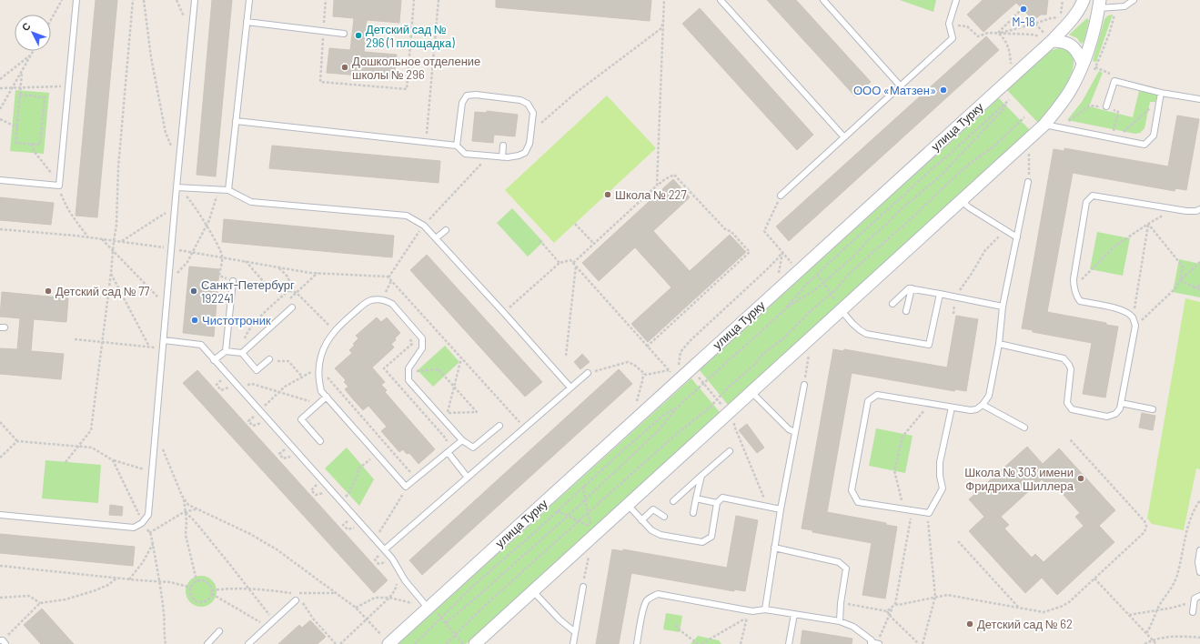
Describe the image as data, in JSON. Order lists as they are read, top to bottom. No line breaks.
{"streets":{"street":["улица Турку"]},"places":["M-18","Детский сад № 296 (1 площадка)","Дошкольное отделение школы № 296","ООО «Матзен»","Школа № 227","Детский сад № 77","Санкт-Петербург 192241","Чистотроник","Школа № 303 имени Фридриха Шиллера","Детский сад № 62"],"north":"top left"}
